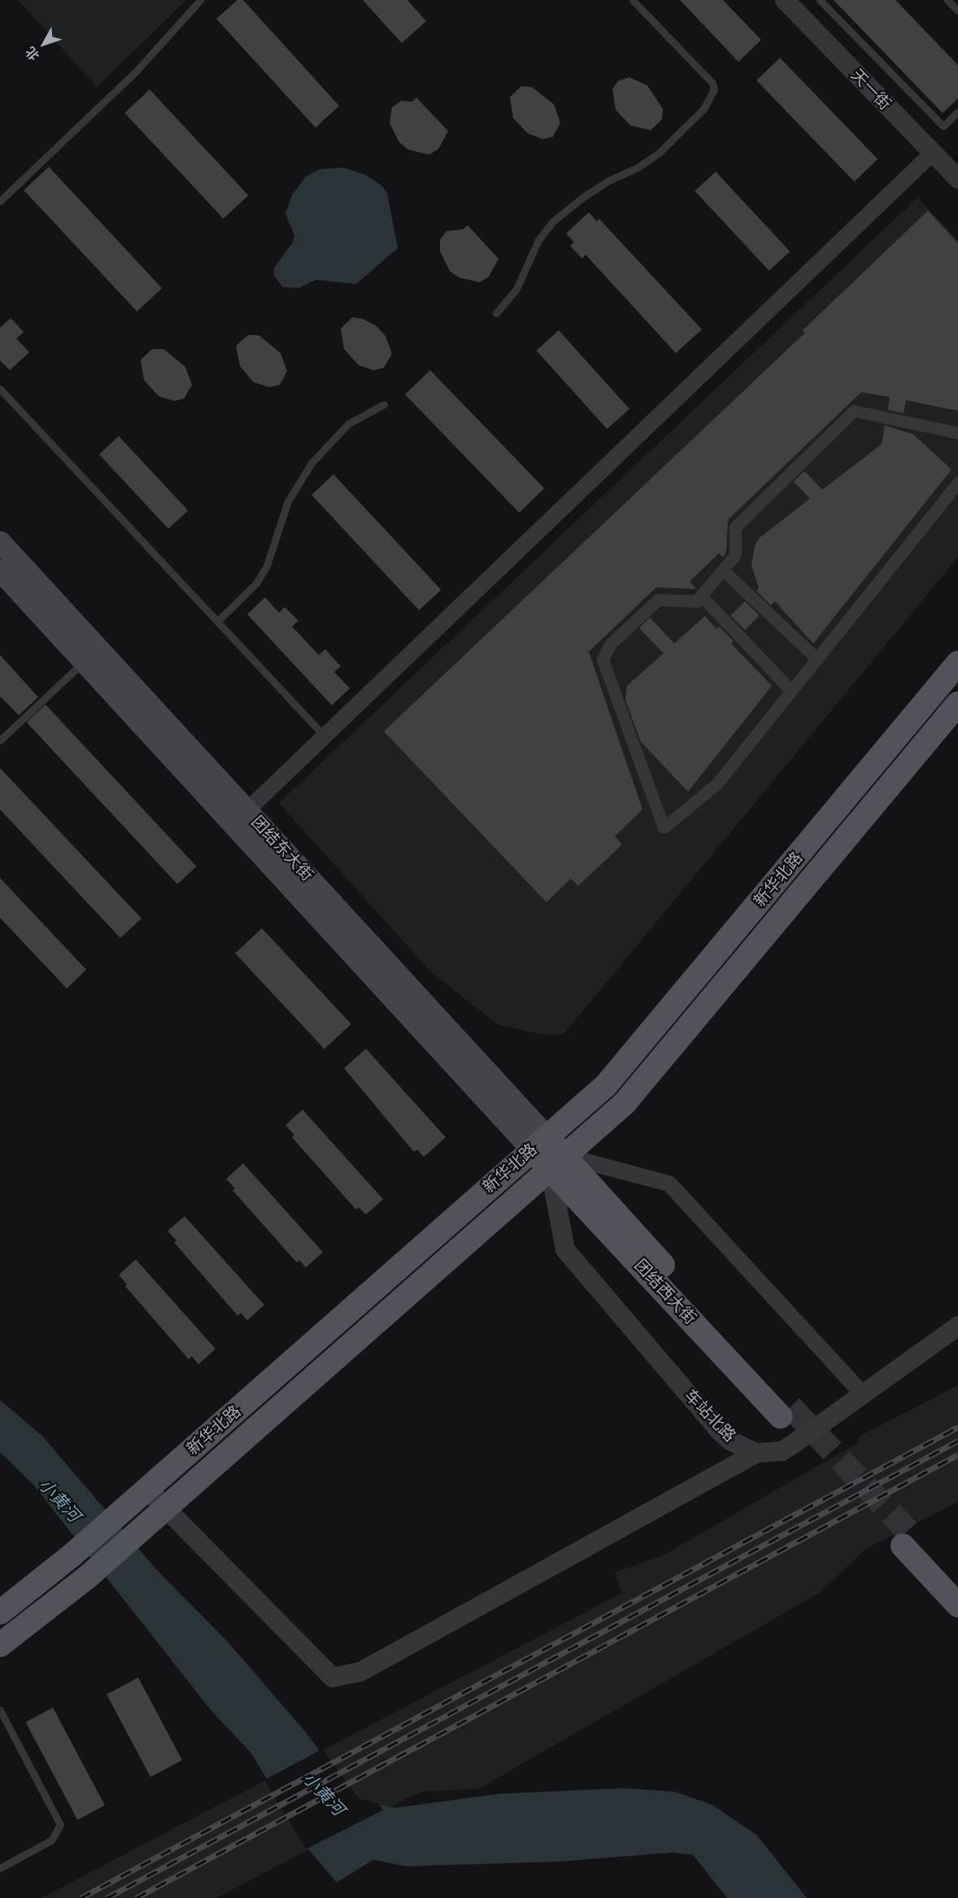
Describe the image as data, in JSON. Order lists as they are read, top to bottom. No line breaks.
{"streets":{"main road":["团结东大街","新华北路","团结西大街"],"street":["天一街","车站北路"]},"crossings":[["团结东大街","新华北路"],["团结东大街","团结西大街"],["团结东大街","车站北路"],["新华北路","团结西大街"],["新华北路","车站北路"],["团结西大街","车站北路"]],"water":["小黄河"],"north":"bottom left"}
